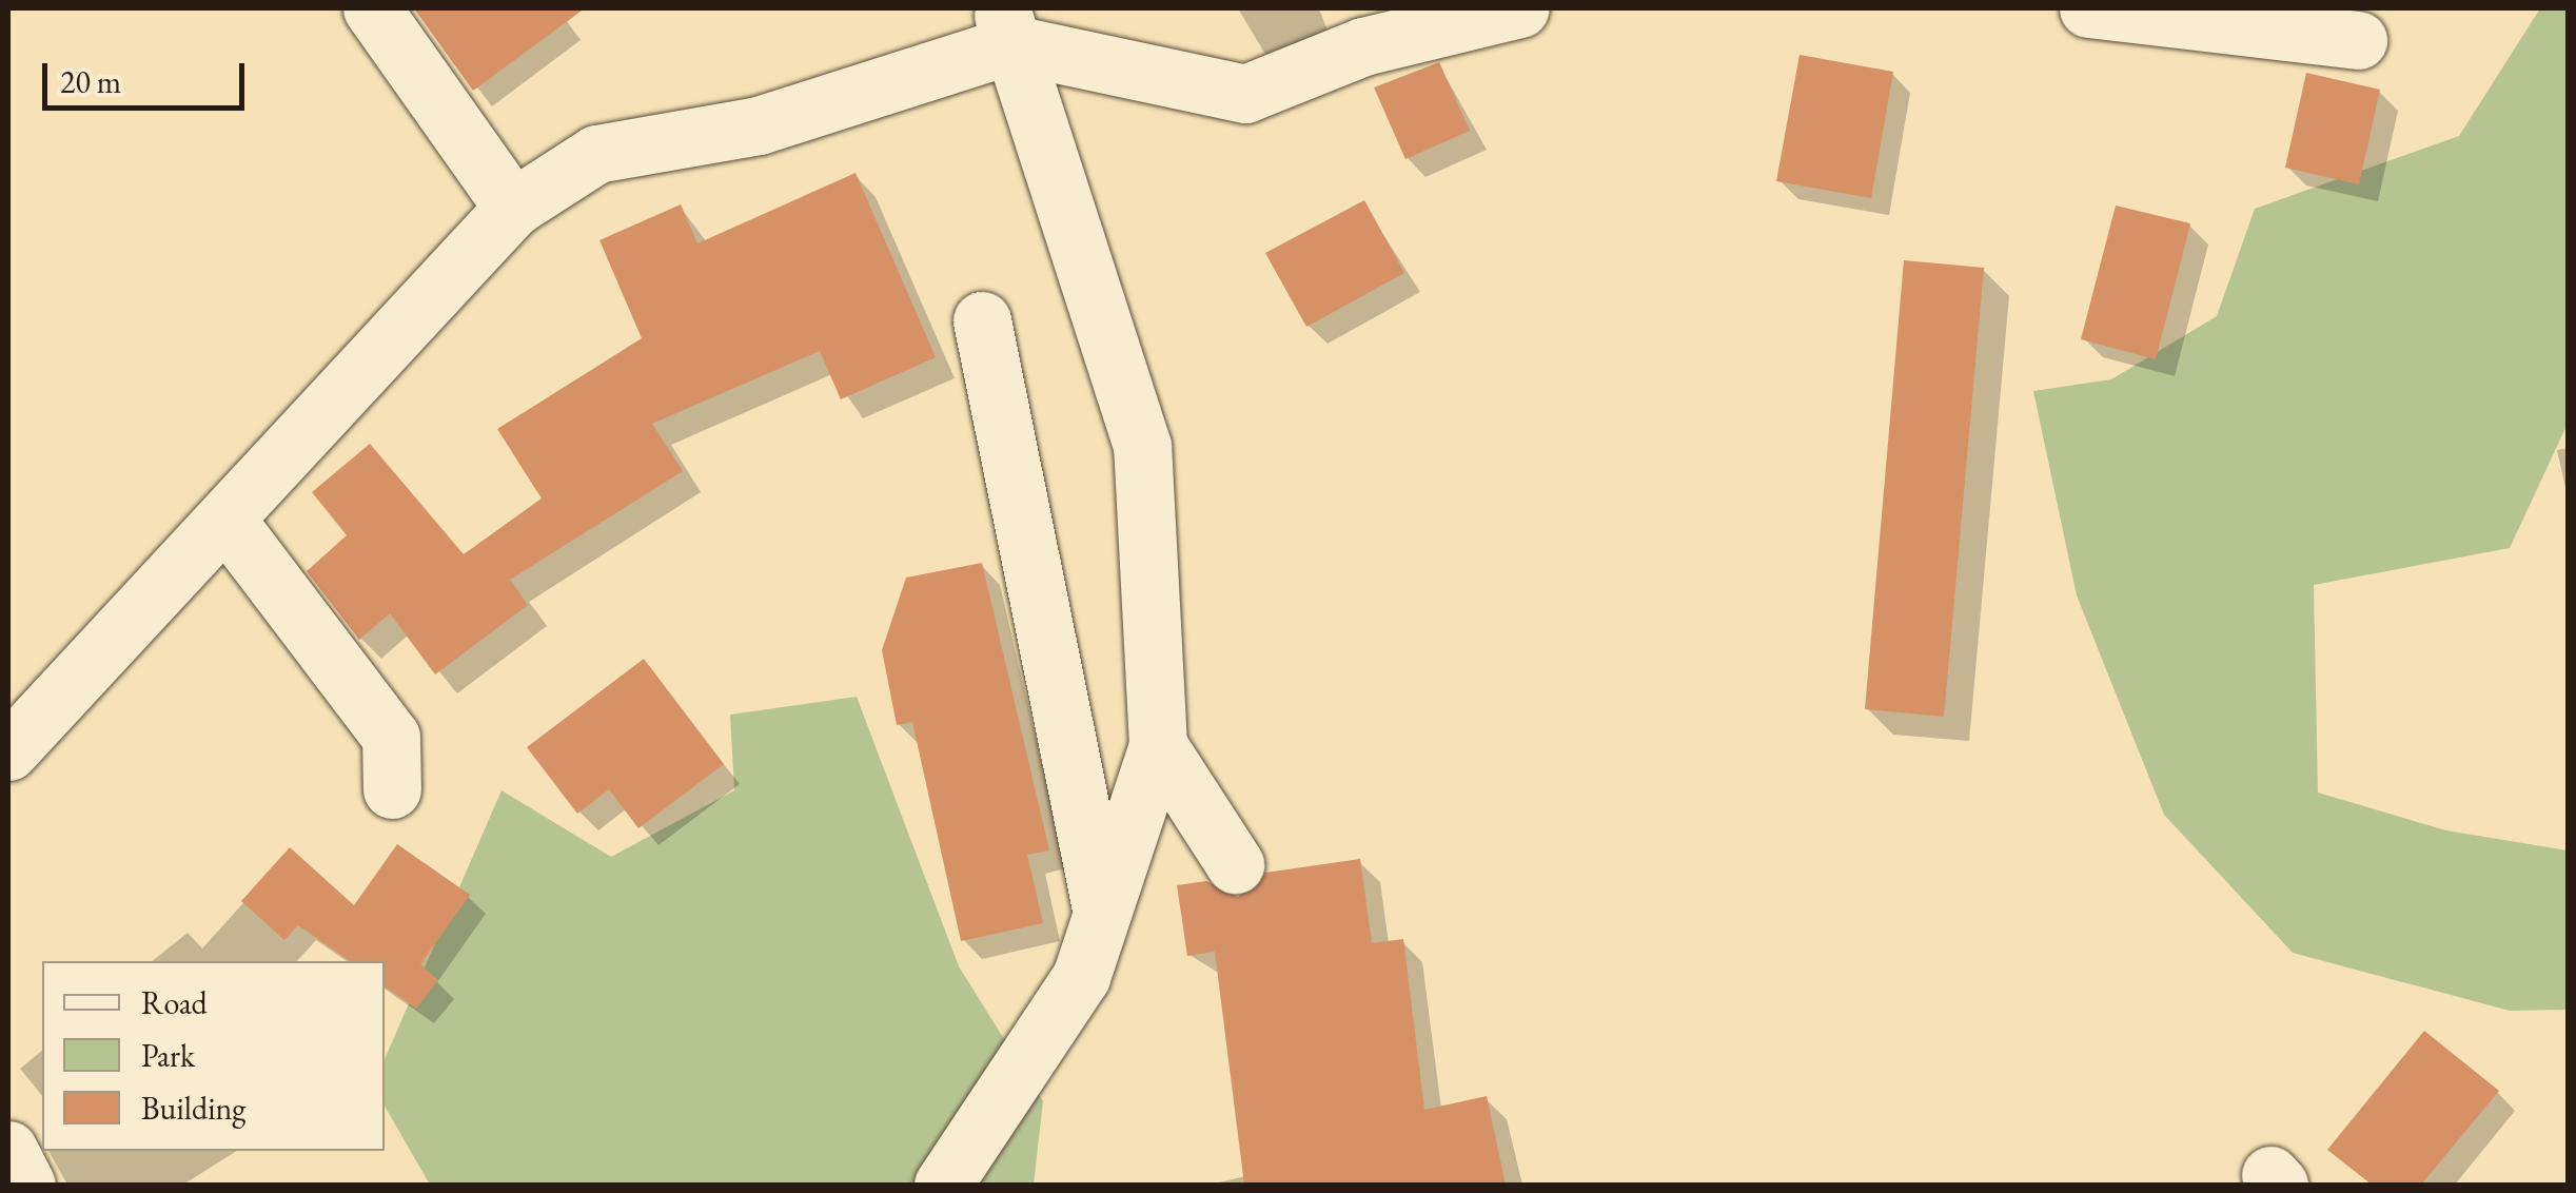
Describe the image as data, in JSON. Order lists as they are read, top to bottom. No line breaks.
{"legend":["Road","Park","Building"],"scale_bar":"20 m"}
